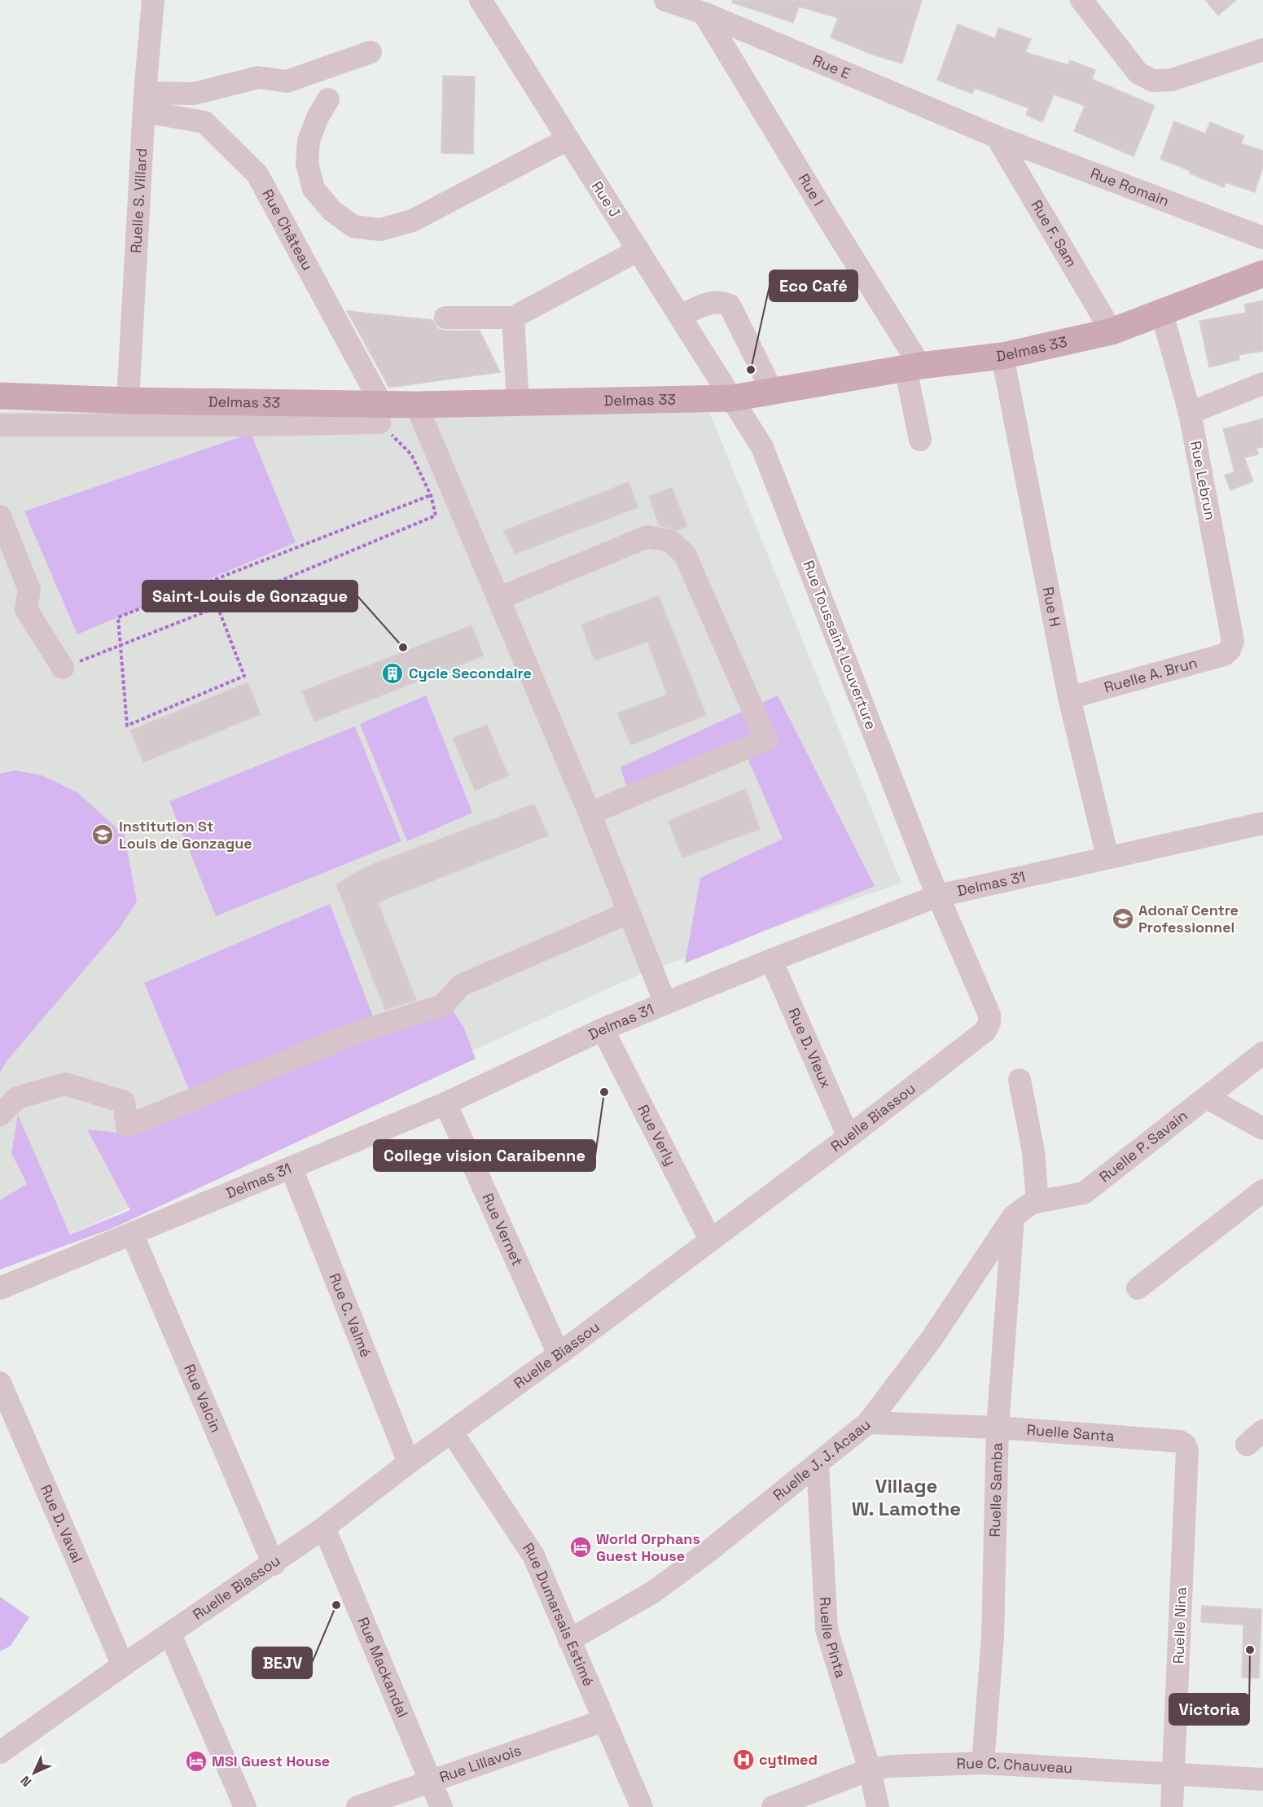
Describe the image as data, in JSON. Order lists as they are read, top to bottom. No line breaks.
{"streets":{"main road":["Delmas 33"],"street":["Rue E","Rue Romain","Rue I","Rue J","Ruelle S. Villard","Rue Château","Rue F. Sam","Rue Lebrun","Rue H","Rue Toussaint Louverture","Ruelle A. Brun","Delmas 31","Rue D. Vieux","Ruelle Biassou","Rue Verly","Ruelle P. Savain","Rue Vernet","Rue C. Valmé","Rue Valcin","Ruelle Santa","Ruelle J. J. Acaau","Ruelle Samba","Rue D. Vaval","Rue Dumarsais Estimé","Ruelle Nina","Ruelle Pinta","Rue Mackandal","Rue Lillavois","Rue C. Chauveau"]},"crossings":[["Rue E","Rue Romain"],["Rue E","Rue I"],["Rue E","Rue F. Sam"],["Rue Romain","Rue F. Sam"],["Rue I","Delmas 33"],["Rue J","Delmas 33"],["Rue J","Rue Toussaint Louverture"],["Ruelle S. Villard","Rue Château"],["Ruelle S. Villard","Delmas 33"],["Rue Château","Delmas 33"],["Rue F. Sam","Delmas 33"],["Delmas 33","Rue Lebrun"],["Delmas 33","Rue H"],["Delmas 33","Rue Toussaint Louverture"],["Rue Lebrun","Ruelle A. Brun"],["Rue H","Ruelle A. Brun"],["Rue H","Delmas 31"],["Rue Toussaint Louverture","Delmas 31"],["Rue Toussaint Louverture","Ruelle Biassou"],["Delmas 31","Rue D. Vieux"],["Delmas 31","Ruelle Biassou"],["Delmas 31","Rue Verly"],["Delmas 31","Rue Vernet"],["Delmas 31","Rue C. Valmé"],["Delmas 31","Rue Valcin"],["Rue D. Vieux","Ruelle Biassou"],["Ruelle Biassou","Rue Verly"],["Ruelle Biassou","Rue Vernet"],["Ruelle Biassou","Rue C. Valmé"],["Ruelle Biassou","Rue Valcin"],["Ruelle Biassou","Rue D. Vaval"],["Ruelle Biassou","Rue Dumarsais Estimé"],["Ruelle Biassou","Rue Mackandal"],["Ruelle P. Savain","Ruelle J. J. Acaau"],["Ruelle P. Savain","Ruelle Samba"],["Ruelle Santa","Ruelle J. J. Acaau"],["Ruelle Santa","Ruelle Samba"],["Ruelle Santa","Ruelle Nina"],["Ruelle J. J. Acaau","Ruelle Samba"],["Ruelle J. J. Acaau","Rue Dumarsais Estimé"],["Ruelle J. J. Acaau","Ruelle Pinta"],["Ruelle Samba","Rue C. Chauveau"],["Rue Dumarsais Estimé","Rue Lillavois"],["Ruelle Nina","Rue C. Chauveau"],["Ruelle Pinta","Rue C. Chauveau"],["Rue Mackandal","Rue Lillavois"]],"districts":["Village W. Lamothe"],"places":{"other":["Eco Café","Saint-Louis de Gonzague","College vision Caraibenne","BEJV","Victoria"],"building":["Cycle Secondaire"],"school or university":["Institution St Louis de Gonzague","Adonaï Centre Professionnel"],"hotel":["World Orphans Guest House","MSI Guest House"],"hospital":["cytimed"]},"north":"bottom left"}
